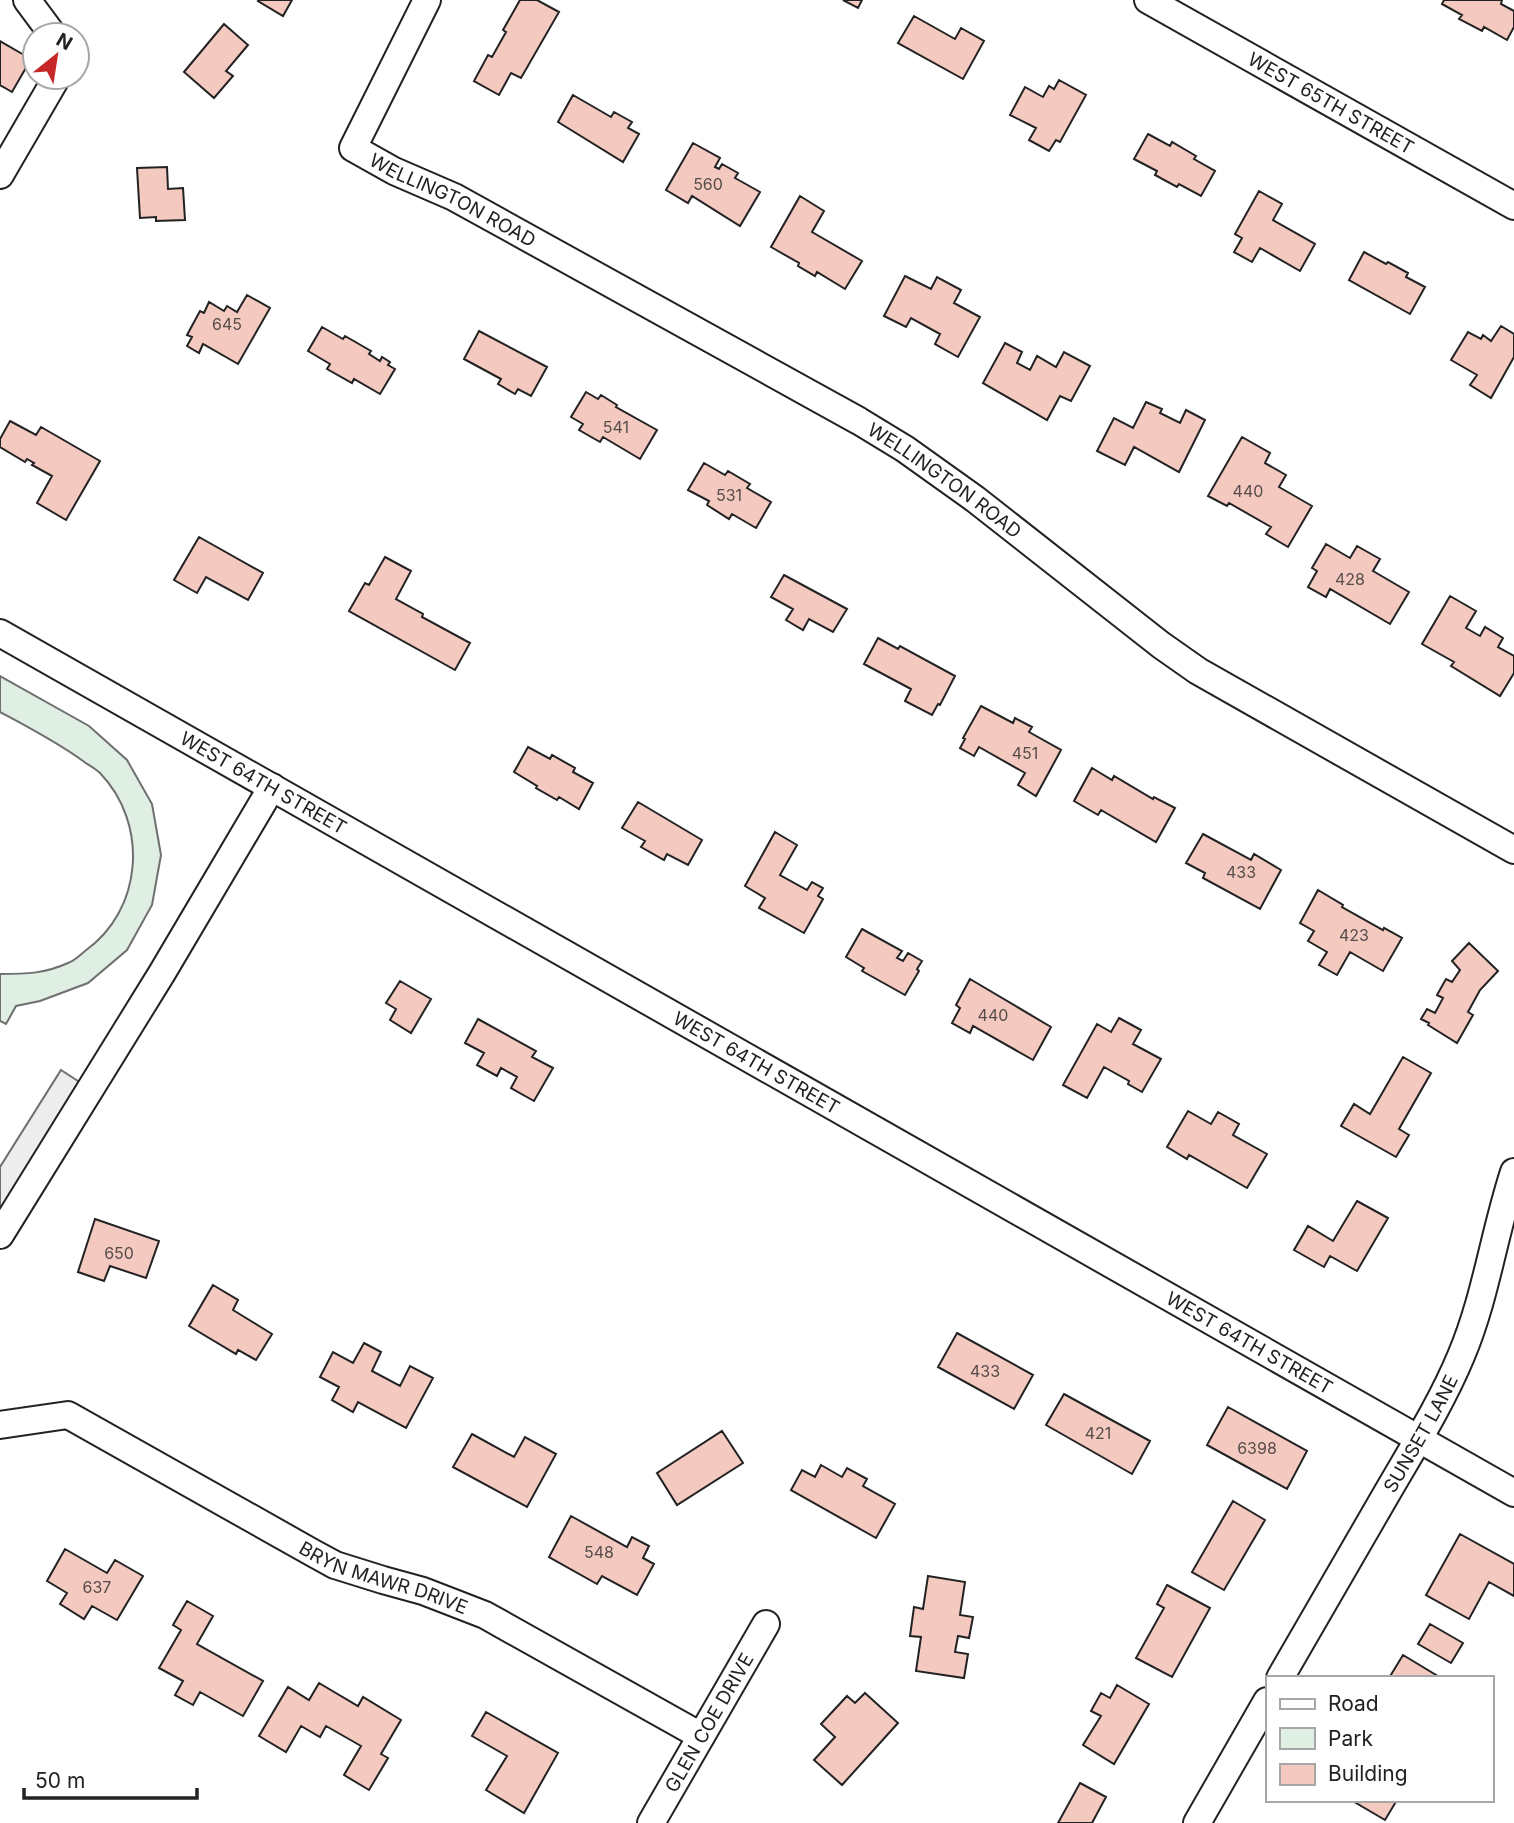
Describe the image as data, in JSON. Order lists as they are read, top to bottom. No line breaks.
{"streets":{"street":["WEST 65TH STREET","WELLINGTON ROAD","WEST 64TH STREET","SUNSET LANE","BRYN MAWR DRIVE","GLEN COE DRIVE"]},"crossings":[["WEST 64TH STREET","SUNSET LANE"],["BRYN MAWR DRIVE","GLEN COE DRIVE"]],"house_numbers":["560","645","541","440","531","428","451","433","423","440","650","433","421","6398","548","637"],"legend":["Road","Park","Building"],"scale_bar":"50 m","north":"top right"}
